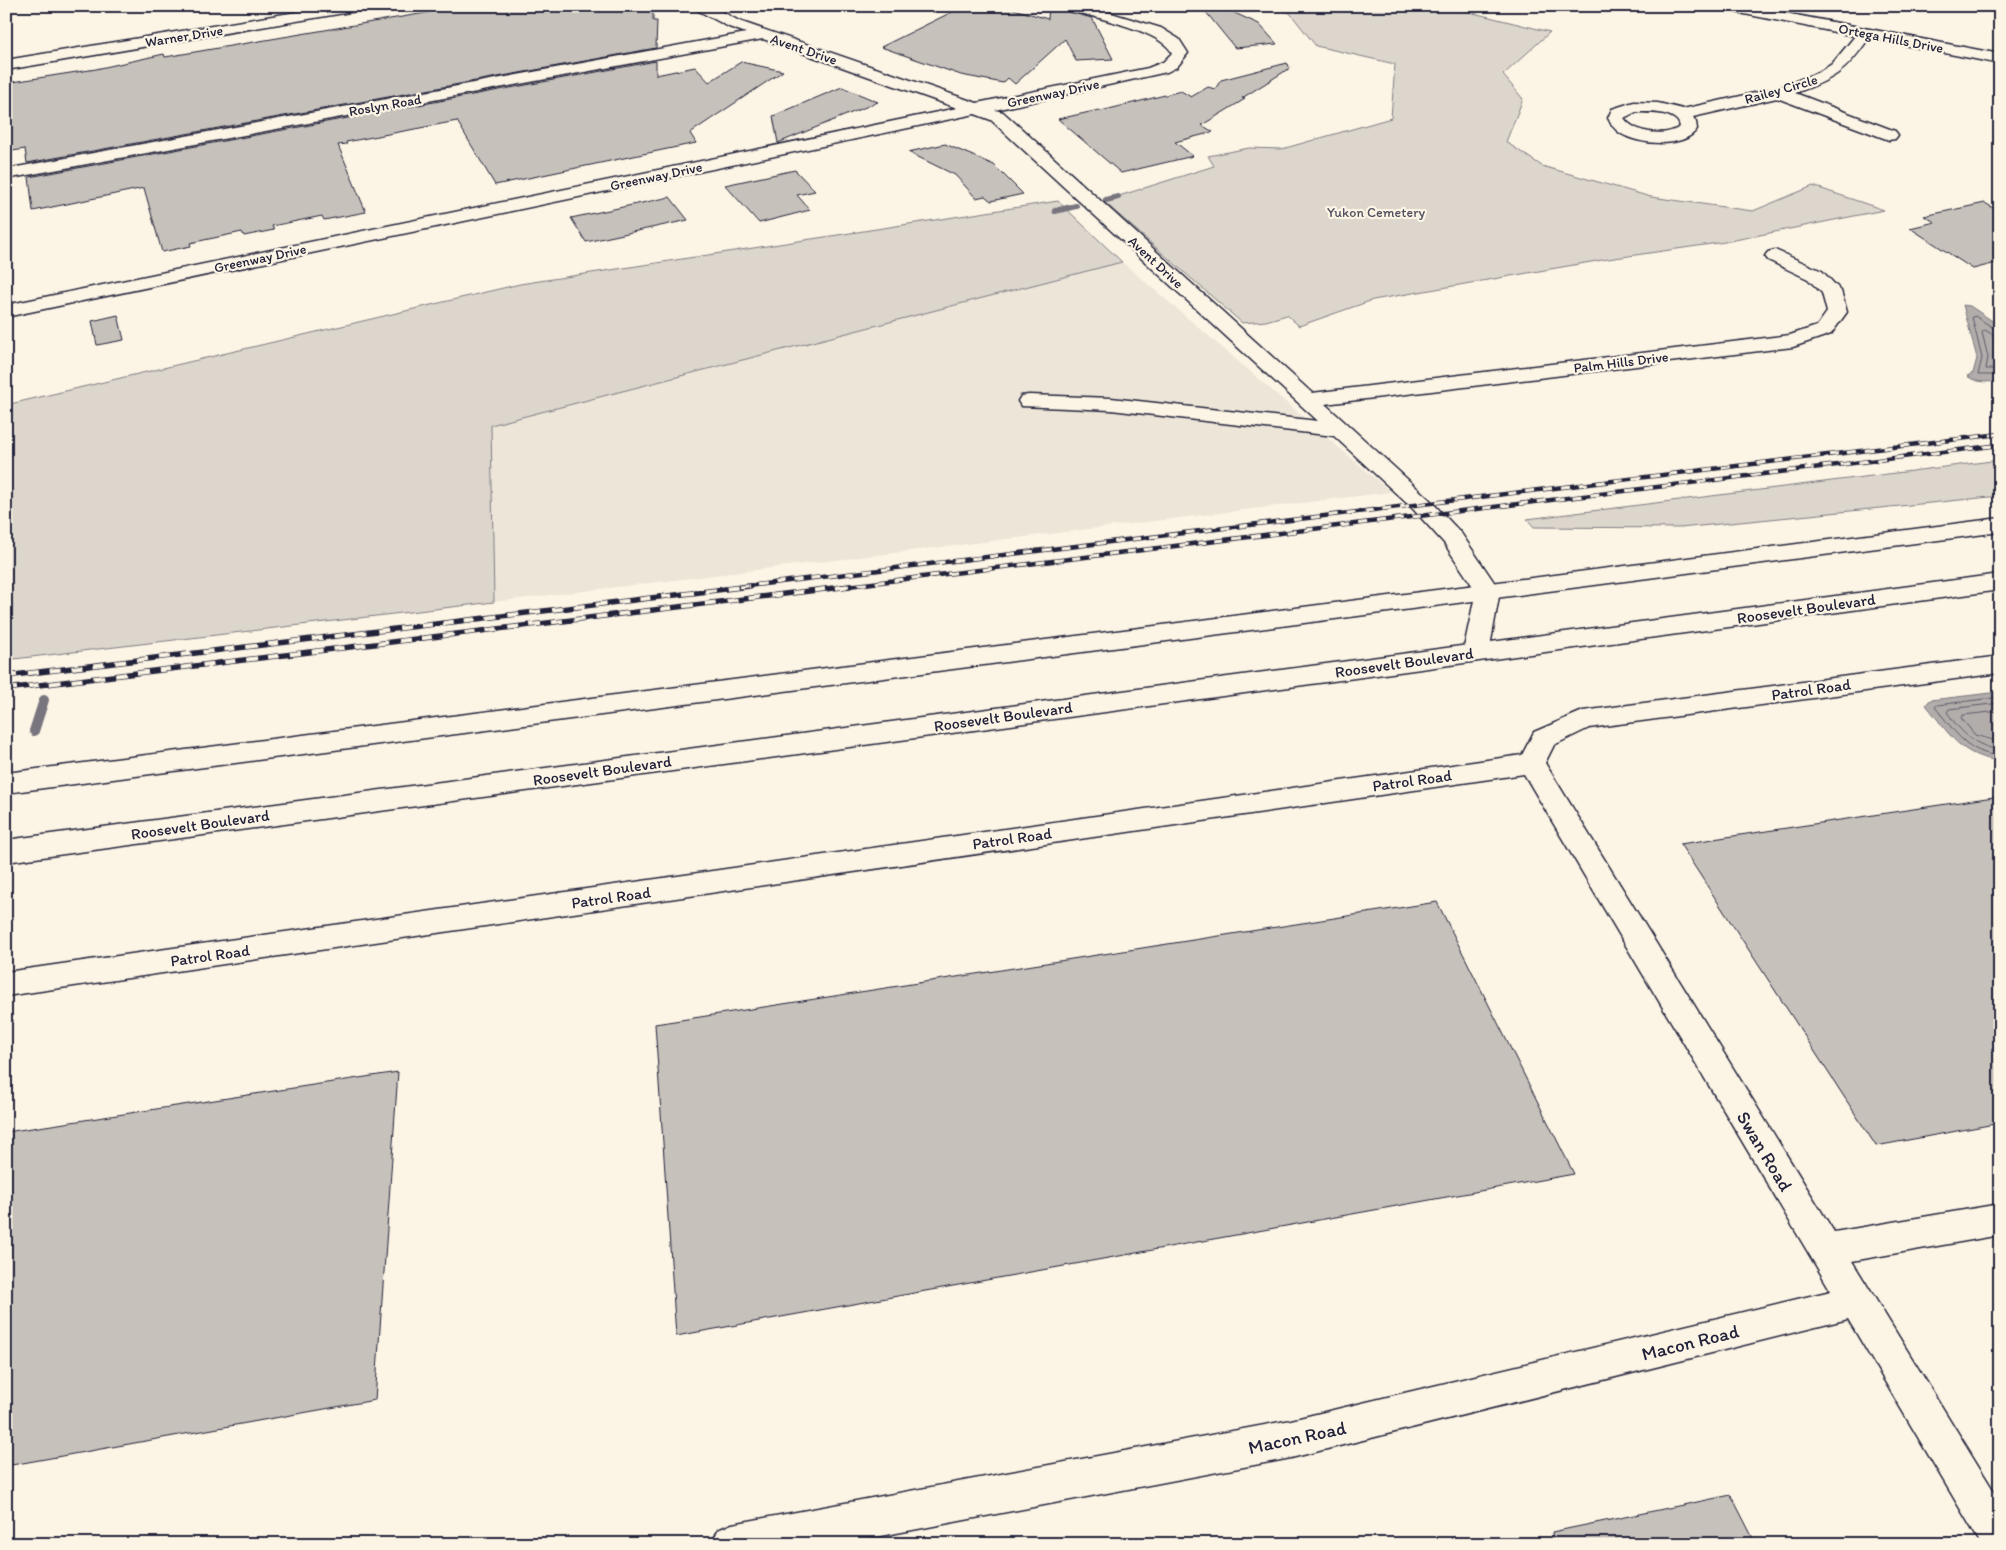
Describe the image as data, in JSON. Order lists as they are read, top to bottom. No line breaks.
{"streets":{"main road":["Warner Drive","Ortega Hills Drive","Avent Drive","Railey Circle","Greenway Drive","Roslyn Road","Palm Hills Drive","Roosevelt Boulevard","Patrol Road","Swan Road","Macon Road"]},"crossings":[["Ortega Hills Drive","Railey Circle"],["Avent Drive","Greenway Drive"],["Avent Drive","Roslyn Road"],["Avent Drive","Palm Hills Drive"],["Patrol Road","Swan Road"],["Swan Road","Macon Road"]],"parks":["Yukon Cemetery"]}
